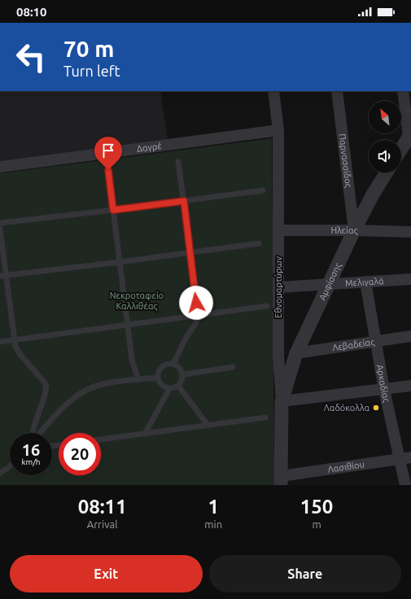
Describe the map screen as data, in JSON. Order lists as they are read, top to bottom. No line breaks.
{"streets":{"street":["Δαγρέ","Παρνασσίδος","Ηλείας","Αμφίσσης","Μελιγαλά","Εθνομαρτύρων","Λεβαδείας","Αρκαδίας","Λασιθίου"]},"crossings":[["Δαγρέ","Εθνομαρτύρων"],["Παρνασσίδος","Ηλείας"],["Παρνασσίδος","Αμφίσσης"],["Ηλείας","Αμφίσσης"],["Ηλείας","Εθνομαρτύρων"],["Αμφίσσης","Μελιγαλά"],["Αμφίσσης","Εθνομαρτύρων"],["Αμφίσσης","Λεβαδείας"],["Μελιγαλά","Εθνομαρτύρων"],["Μελιγαλά","Αρκαδίας"],["Εθνομαρτύρων","Λασιθίου"],["Λεβαδείας","Αρκαδίας"],["Αρκαδίας","Λασιθίου"]],"parks":["Νεκροταφείο Καλλιθέας"],"places":["Λαδόκολλα"],"north":"top left","page":{"status":"08:10","turn":["70 m","Turn left"],"speed":"16 km/h","limit":"20","eta":["08:11","Arrival","1","min","150","m"],"buttons":["Exit","Share"]}}
